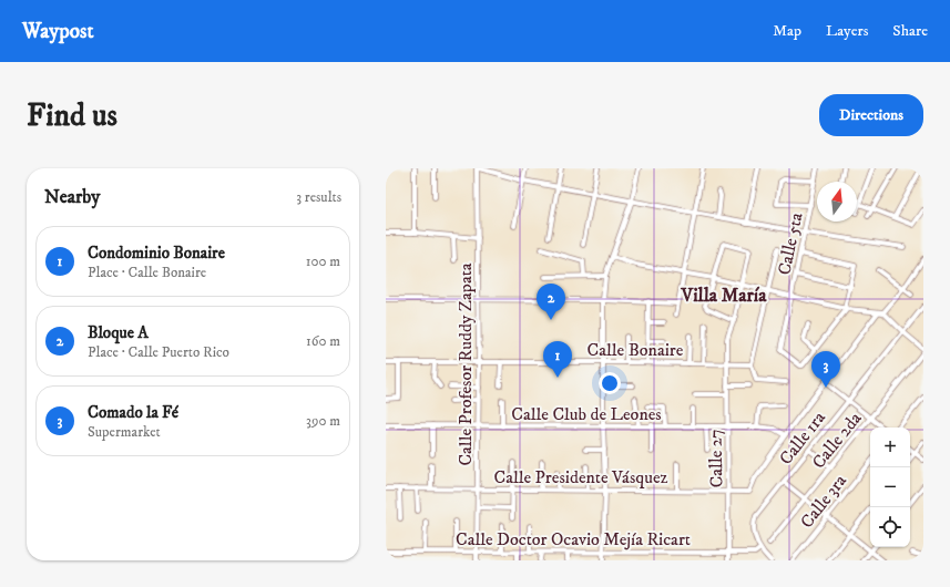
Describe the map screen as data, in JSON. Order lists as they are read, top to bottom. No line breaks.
{"streets":{"street":["Calle 5ta","Calle Bonaire","Calle Profesor Ruddy Zapata","Calle Club de Leones","Calle 1ra","Calle 2da","Calle 27","Calle Presidente Vásquez","Calle 3ra","Calle Doctor Ocavio Mejía Ricart"]},"crossings":[["Calle Bonaire","Calle Profesor Ruddy Zapata"],["Calle Bonaire","Calle 27"],["Calle Profesor Ruddy Zapata","Calle Club de Leones"],["Calle Profesor Ruddy Zapata","Calle Presidente Vásquez"],["Calle Profesor Ruddy Zapata","Calle Doctor Ocavio Mejía Ricart"],["Calle Club de Leones","Calle 27"],["Calle Club de Leones","Calle Presidente Vásquez"],["Calle 1ra","Calle Doctor Ocavio Mejía Ricart"],["Calle 27","Calle Presidente Vásquez"],["Calle 27","Calle Doctor Ocavio Mejía Ricart"]],"districts":["Villa María"],"north":"top","page":{"header":"Waypost","nav":["Map","Layers","Share"],"buttons":"Directions","title":"Find us","heading":["Nearby","3 results"],"list":[{"mark":"1","name":"Condominio Bonaire","note":"Place · Calle Bonaire","value":"100 m"},{"mark":"2","name":"Bloque A","note":"Place · Calle Puerto Rico","value":"160 m"},{"mark":"3","name":"Comado la Fé","note":"Supermarket","value":"390 m"}],"pins":["2","1","3"],"map_buttons":["+","−"]}}
